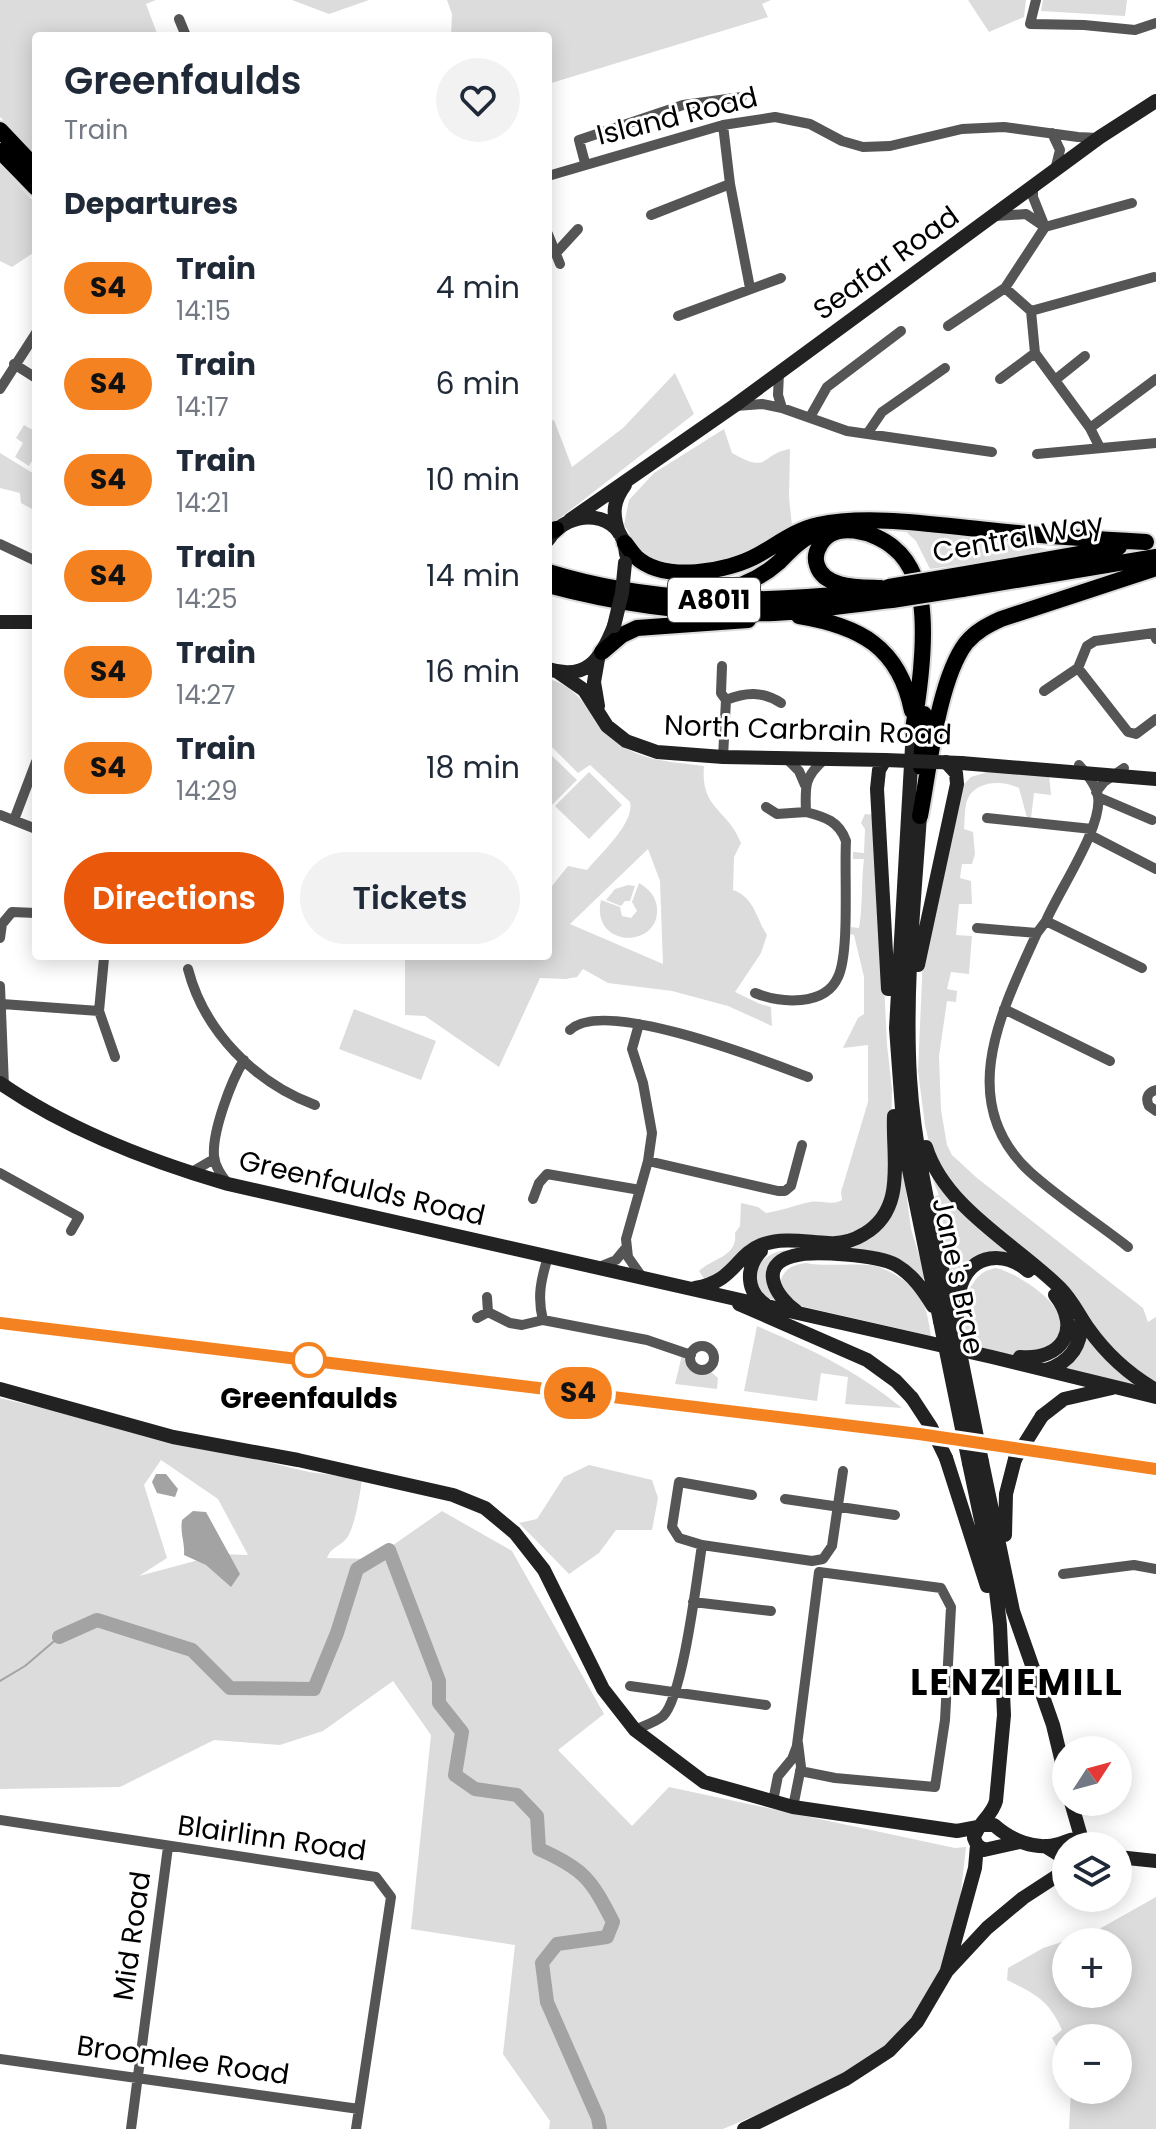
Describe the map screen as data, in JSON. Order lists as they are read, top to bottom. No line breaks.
{"streets":{"main road":["Seafar Road","Central Way","A8011","North Carbrain Road","Greenfaulds Road","Jane's Brae"],"street":["Island Road","Blairlinn Road","Mid Road","Broomlee Road"]},"crossings":[["Island Road","Seafar Road"],["Central Way","A8011"],["Blairlinn Road","Mid Road"],["Blairlinn Road","Broomlee Road"],["Mid Road","Broomlee Road"]],"districts":["LENZIEMILL"],"places":["Greenfaulds"],"north":"top right","page":{"on_map":"S4","heading":[["Greenfaulds","Train"],"Departures"],"list":[{"mark":"S4","name":"Train","note":"14:15","value":"4 min"},{"mark":"S4","name":"Train","note":"14:17","value":"6 min"},{"mark":"S4","name":"Train","note":"14:21","value":"10 min"},{"mark":"S4","name":"Train","note":"14:25","value":"14 min"},{"mark":"S4","name":"Train","note":"14:27","value":"16 min"},{"mark":"S4","name":"Train","note":"14:29","value":"18 min"}],"buttons":["Directions","Tickets"],"map_buttons":["+","−"]}}
